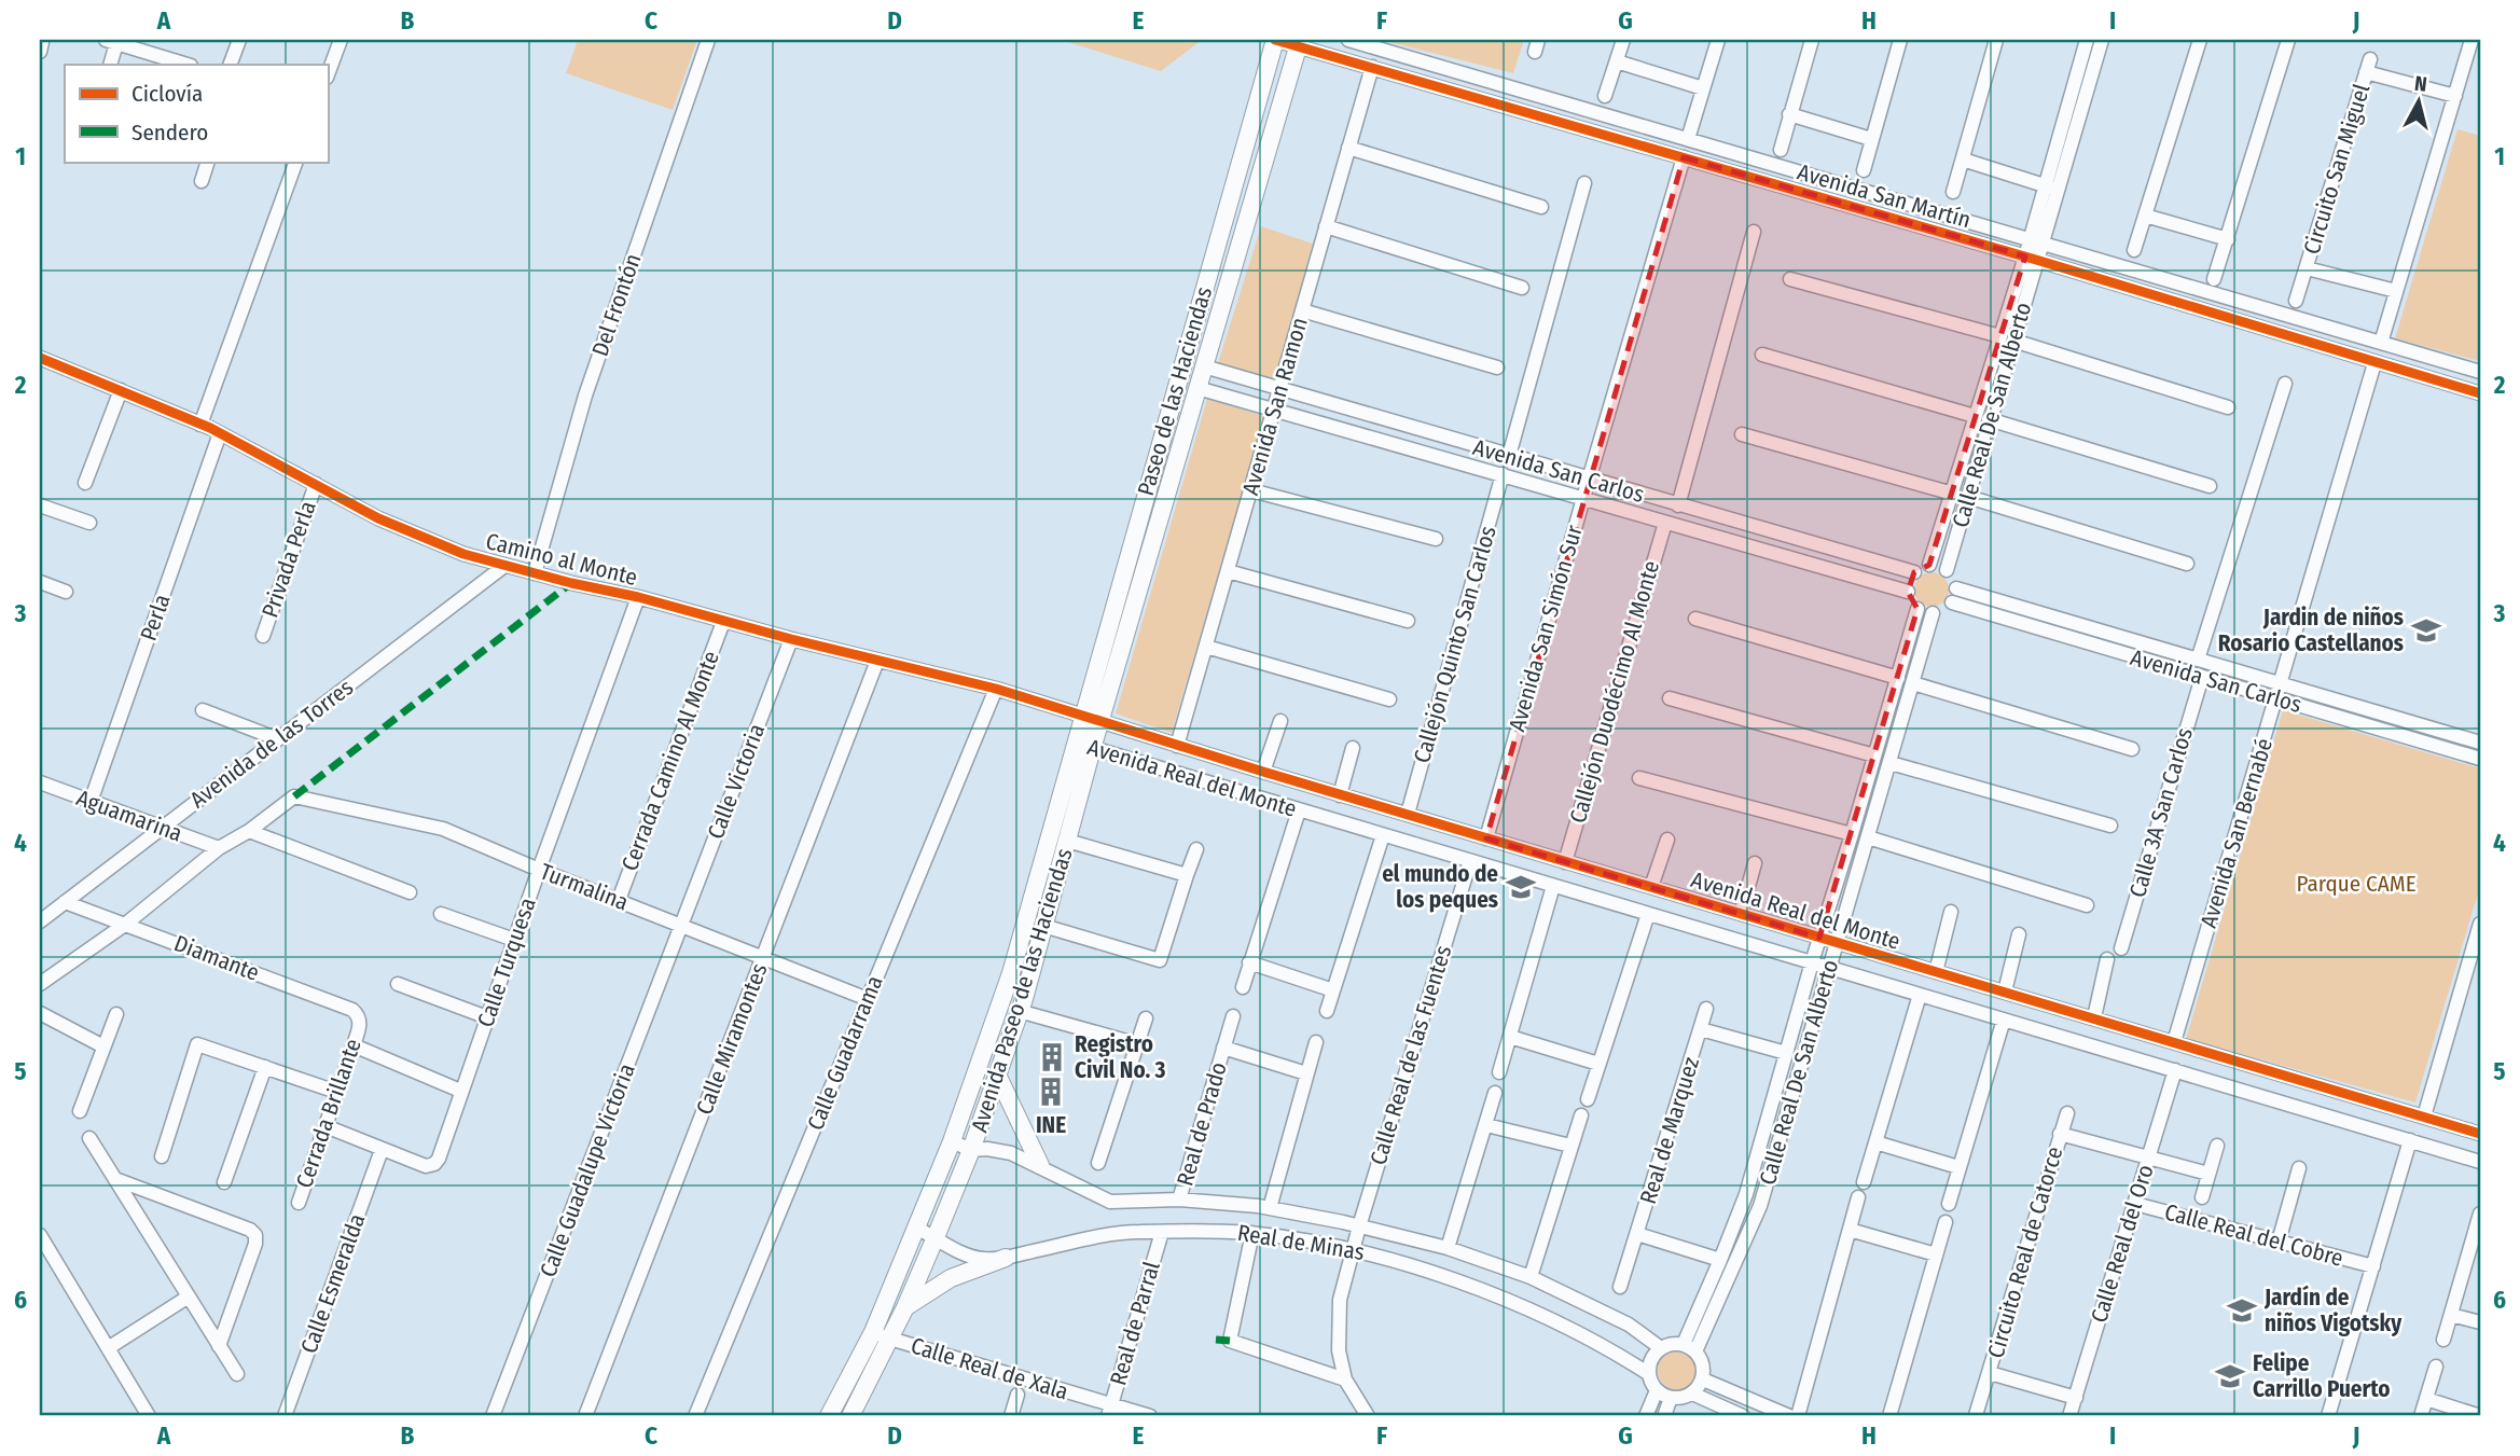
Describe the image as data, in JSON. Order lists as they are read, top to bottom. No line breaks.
{"streets":{"main road":["Paseo de las Haciendas","Avenida Paseo de las Haciendas"],"street":["Circuito San Miguel","Avenida San Martín","Del Frontón","Avenida San Ramon","Calle Real De San Alberto","Avenida San Carlos","Privada Perla","Camino al Monte","Perla","Avenida San Simón Sur","Callejón Quinto San Carlos","Callejón Duodécimo Al Monte","Avenida de las Torres","Cerrada Camino Al Monte","Avenida Real del Monte","Calle Victoria","Calle 3A San Carlos","Aguamarina","Avenida San Bernabé","Turmalina","Diamante","Calle Turquesa","Calle Miramontes","Calle Guadarrama","Calle Real de las Fuentes","Cerrada Brillante","Real de Prado","Real de Marquez","Calle Guadalupe Victoria","Calle Real del Cobre","Real de Minas","Calle Real del Oro","Circuito Real de Catorce","Calle Esmeralda","Real de Parral","Calle Real de Xala"]},"crossings":[["Avenida San Martín","Paseo de las Haciendas"],["Avenida San Martín","Avenida San Ramon"],["Avenida San Martín","Calle Real De San Alberto"],["Avenida San Martín","Avenida San Simón Sur"],["Avenida San Martín","Avenida San Bernabé"],["Del Frontón","Camino al Monte"],["Paseo de las Haciendas","Avenida San Carlos"],["Paseo de las Haciendas","Camino al Monte"],["Paseo de las Haciendas","Avenida Real del Monte"],["Paseo de las Haciendas","Avenida Paseo de las Haciendas"],["Avenida San Ramon","Avenida San Carlos"],["Avenida San Ramon","Avenida Real del Monte"],["Calle Real De San Alberto","Avenida San Carlos"],["Calle Real De San Alberto","Avenida Real del Monte"],["Calle Real De San Alberto","Real de Marquez"],["Calle Real De San Alberto","Real de Minas"],["Avenida San Carlos","Avenida San Simón Sur"],["Avenida San Carlos","Callejón Quinto San Carlos"],["Avenida San Carlos","Callejón Duodécimo Al Monte"],["Avenida San Carlos","Calle 3A San Carlos"],["Avenida San Carlos","Avenida San Bernabé"],["Privada Perla","Camino al Monte"],["Camino al Monte","Perla"],["Camino al Monte","Avenida de las Torres"],["Camino al Monte","Cerrada Camino Al Monte"],["Camino al Monte","Avenida Real del Monte"],["Camino al Monte","Calle Victoria"],["Camino al Monte","Calle Turquesa"],["Camino al Monte","Avenida Paseo de las Haciendas"],["Camino al Monte","Calle Miramontes"],["Camino al Monte","Calle Guadarrama"],["Perla","Aguamarina"],["Avenida San Simón Sur","Avenida Real del Monte"],["Callejón Quinto San Carlos","Avenida Real del Monte"],["Callejón Duodécimo Al Monte","Avenida Real del Monte"],["Avenida de las Torres","Aguamarina"],["Avenida de las Torres","Diamante"],["Cerrada Camino Al Monte","Turmalina"],["Avenida Real del Monte","Avenida San Bernabé"],["Avenida Real del Monte","Avenida Paseo de las Haciendas"],["Avenida Real del Monte","Calle Real de las Fuentes"],["Avenida Real del Monte","Calle Real del Oro"],["Calle Victoria","Turmalina"],["Calle Victoria","Calle Guadalupe Victoria"],["Turmalina","Calle Turquesa"],["Turmalina","Calle Miramontes"],["Turmalina","Calle Guadarrama"],["Turmalina","Calle Guadalupe Victoria"],["Diamante","Cerrada Brillante"],["Calle Turquesa","Calle Esmeralda"],["Avenida Paseo de las Haciendas","Real de Minas"],["Avenida Paseo de las Haciendas","Calle Real de Xala"],["Calle Real de las Fuentes","Real de Minas"],["Real de Prado","Real de Minas"],["Calle Real del Cobre","Calle Real del Oro"],["Real de Minas","Real de Parral"],["Calle Real del Oro","Circuito Real de Catorce"],["Real de Parral","Calle Real de Xala"]],"parks":["Parque CAME"],"places":{"school or university":["Jardin de niños Rosario Castellanos","el mundo de los peques","Jardín de niños Vigotsky","Felipe Carrillo Puerto"],"building":["Registro Civil No. 3","INE"]},"legend":["Ciclovía","Sendero"],"north":"top","grid":{"columns":["A","B","C","D","E","F","G","H","I","J"],"rows":["1","2","3","4","5","6"]}}
